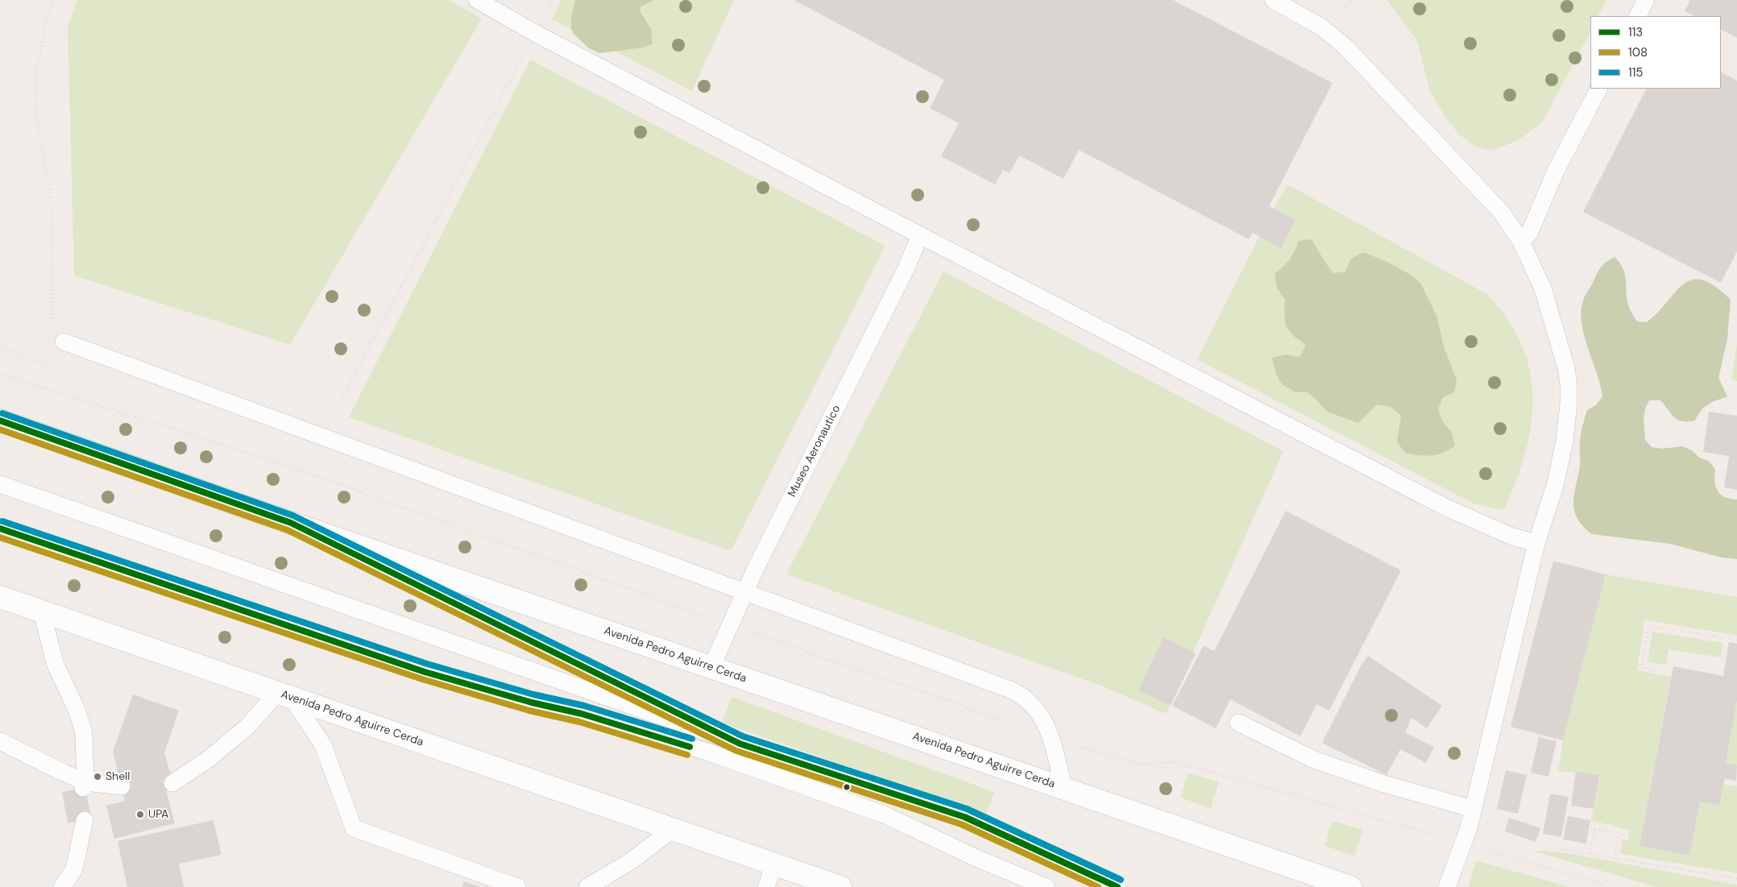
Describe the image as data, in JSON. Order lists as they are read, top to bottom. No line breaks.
{"streets":{"main road":["Avenida Pedro Aguirre Cerda"],"lane":["Museo Aeronautico"]},"crossings":[["Museo Aeronautico","Avenida Pedro Aguirre Cerda"]],"places":["Shell","UPA"],"lines":["transit line 115","transit line 113","transit line 108"],"legend":["113","108","115"]}
